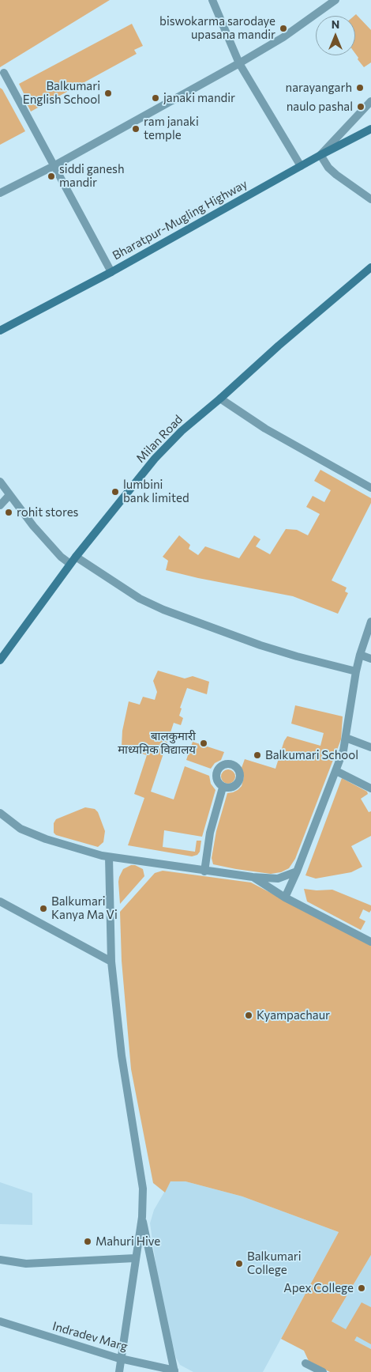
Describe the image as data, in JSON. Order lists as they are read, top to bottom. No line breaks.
{"streets":{"street":["Bharatpur-Mugling Highway","Milan Road","Indradev Marg"]},"places":["biswokarma sarodaye upasana mandir","narayangarh","Balkumari English School","janaki mandir","naulo pashal","ram janaki temple","siddi ganesh mandir","lumbini bank limited","rohit stores","बालकुमारी माध्यमिक विद्यालय","Balkumari School","Balkumari Kanya Ma Vi","Kyampachaur","Mahuri Hive","Balkumari College","Apex College"],"north":"top"}
